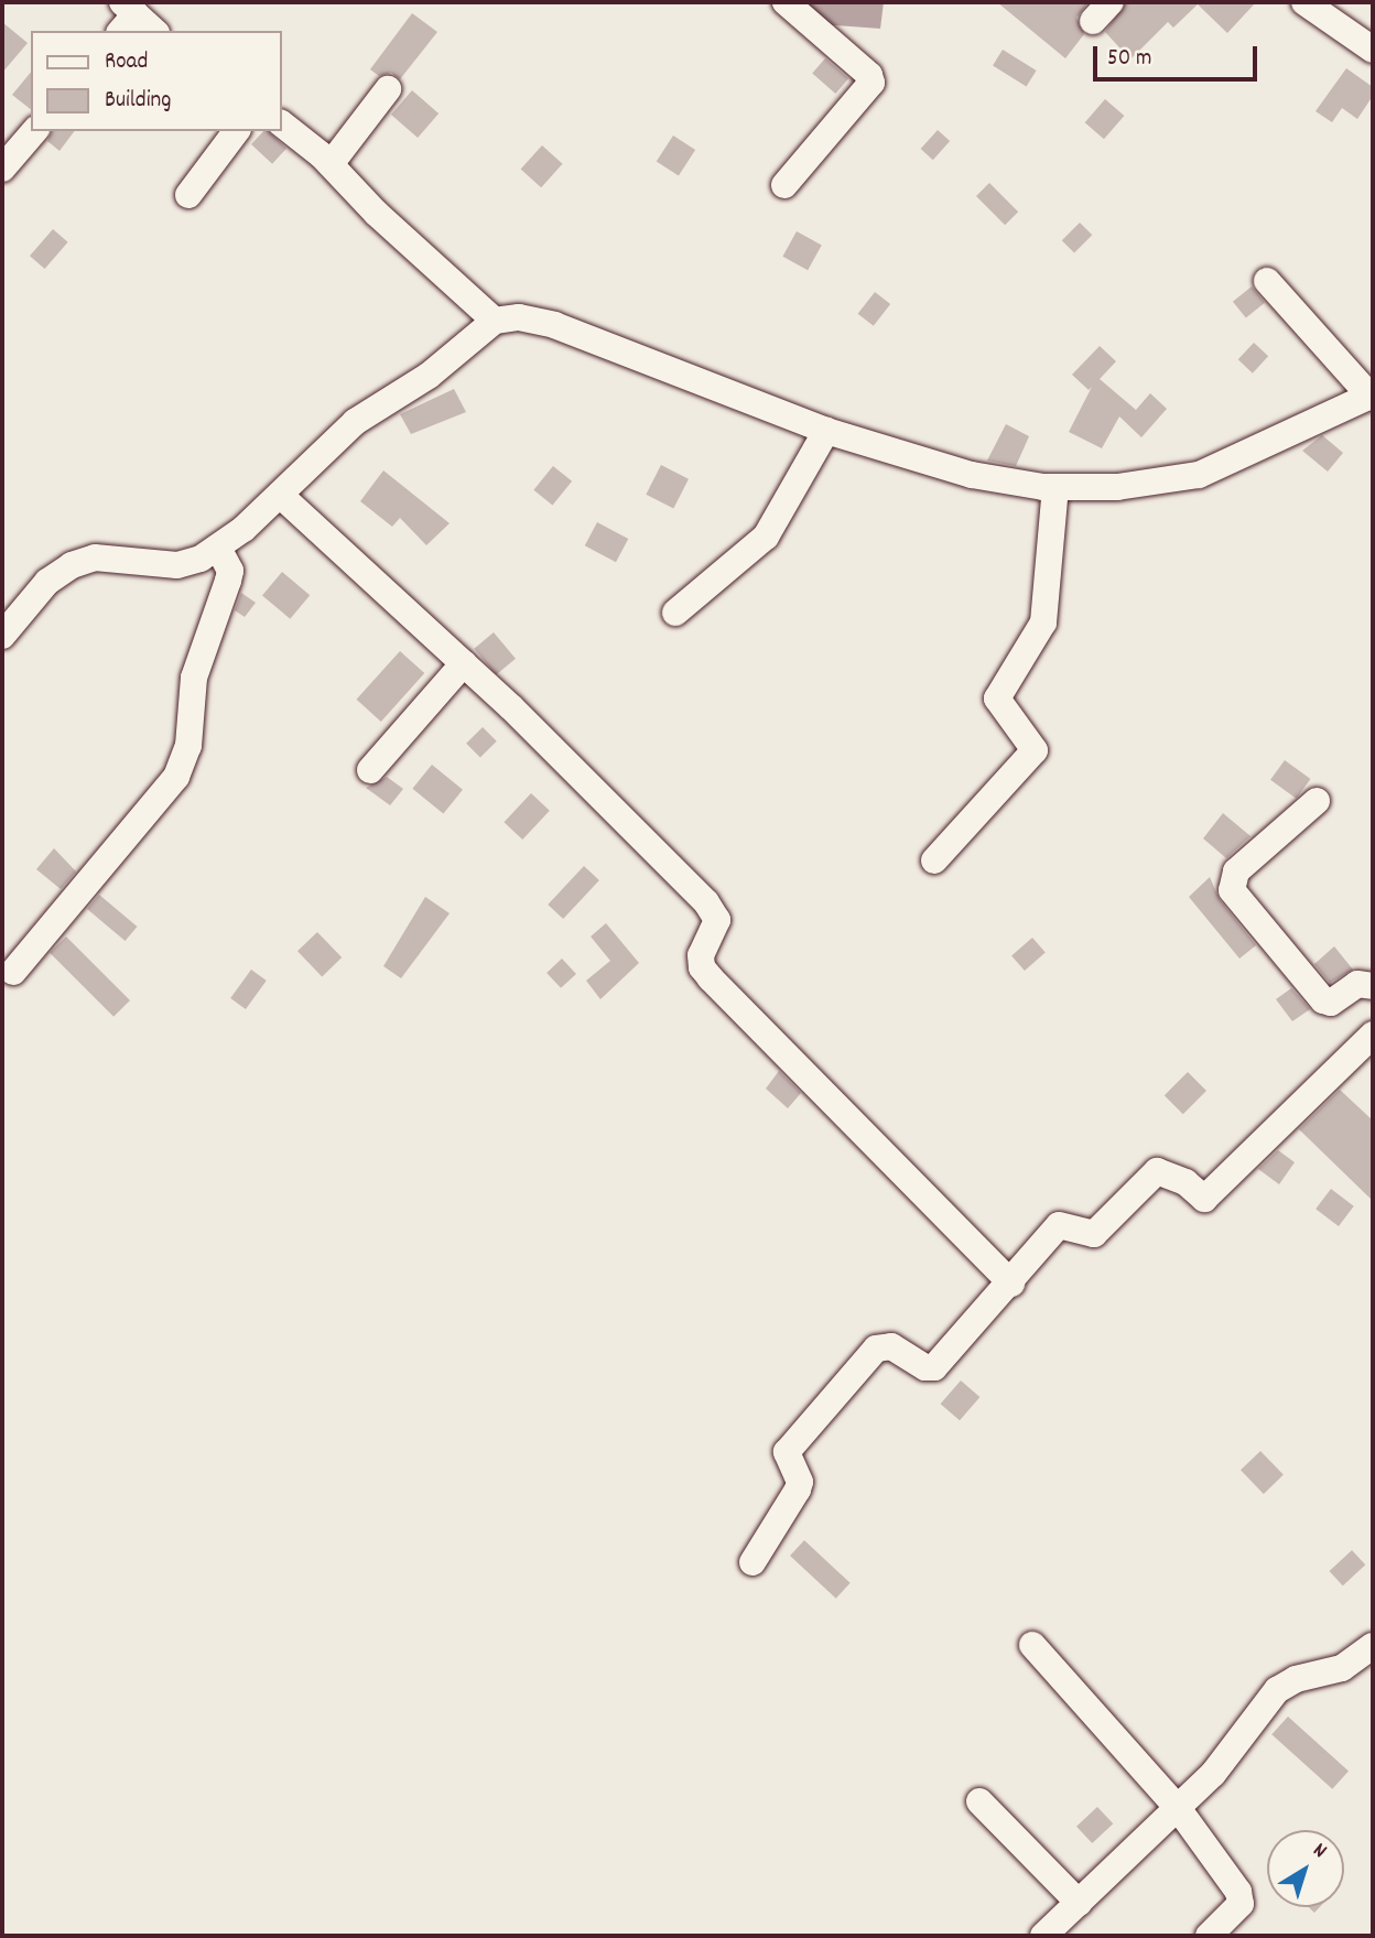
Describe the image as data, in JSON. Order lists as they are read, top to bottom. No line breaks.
{"legend":["Road","Building"],"scale_bar":"50 m","north":"top right"}
